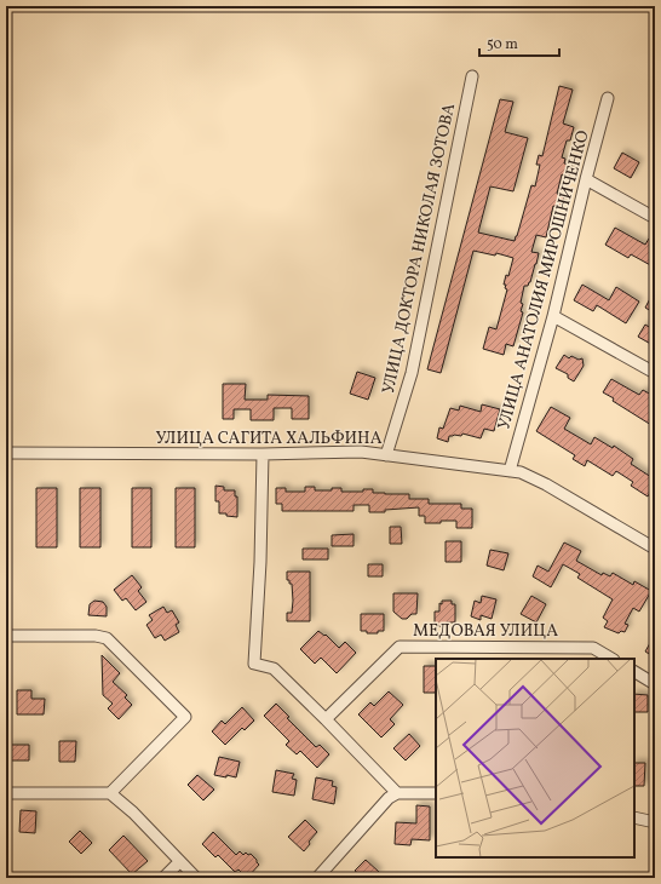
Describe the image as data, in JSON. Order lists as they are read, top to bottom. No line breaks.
{"streets":{"street":["УЛИЦА ДОКТОРА НИКОЛАЯ ЗОТОВА","УЛИЦА АНАТОЛИЯ МИРОШНИЧЕНКО","УЛИЦА САГИТА ХАЛЬФИНА","МЕДОВАЯ УЛИЦА"]},"crossings":[["УЛИЦА ДОКТОРА НИКОЛАЯ ЗОТОВА","УЛИЦА САГИТА ХАЛЬФИНА"],["УЛИЦА АНАТОЛИЯ МИРОШНИЧЕНКО","УЛИЦА САГИТА ХАЛЬФИНА"]],"scale_bar":"50 m"}
